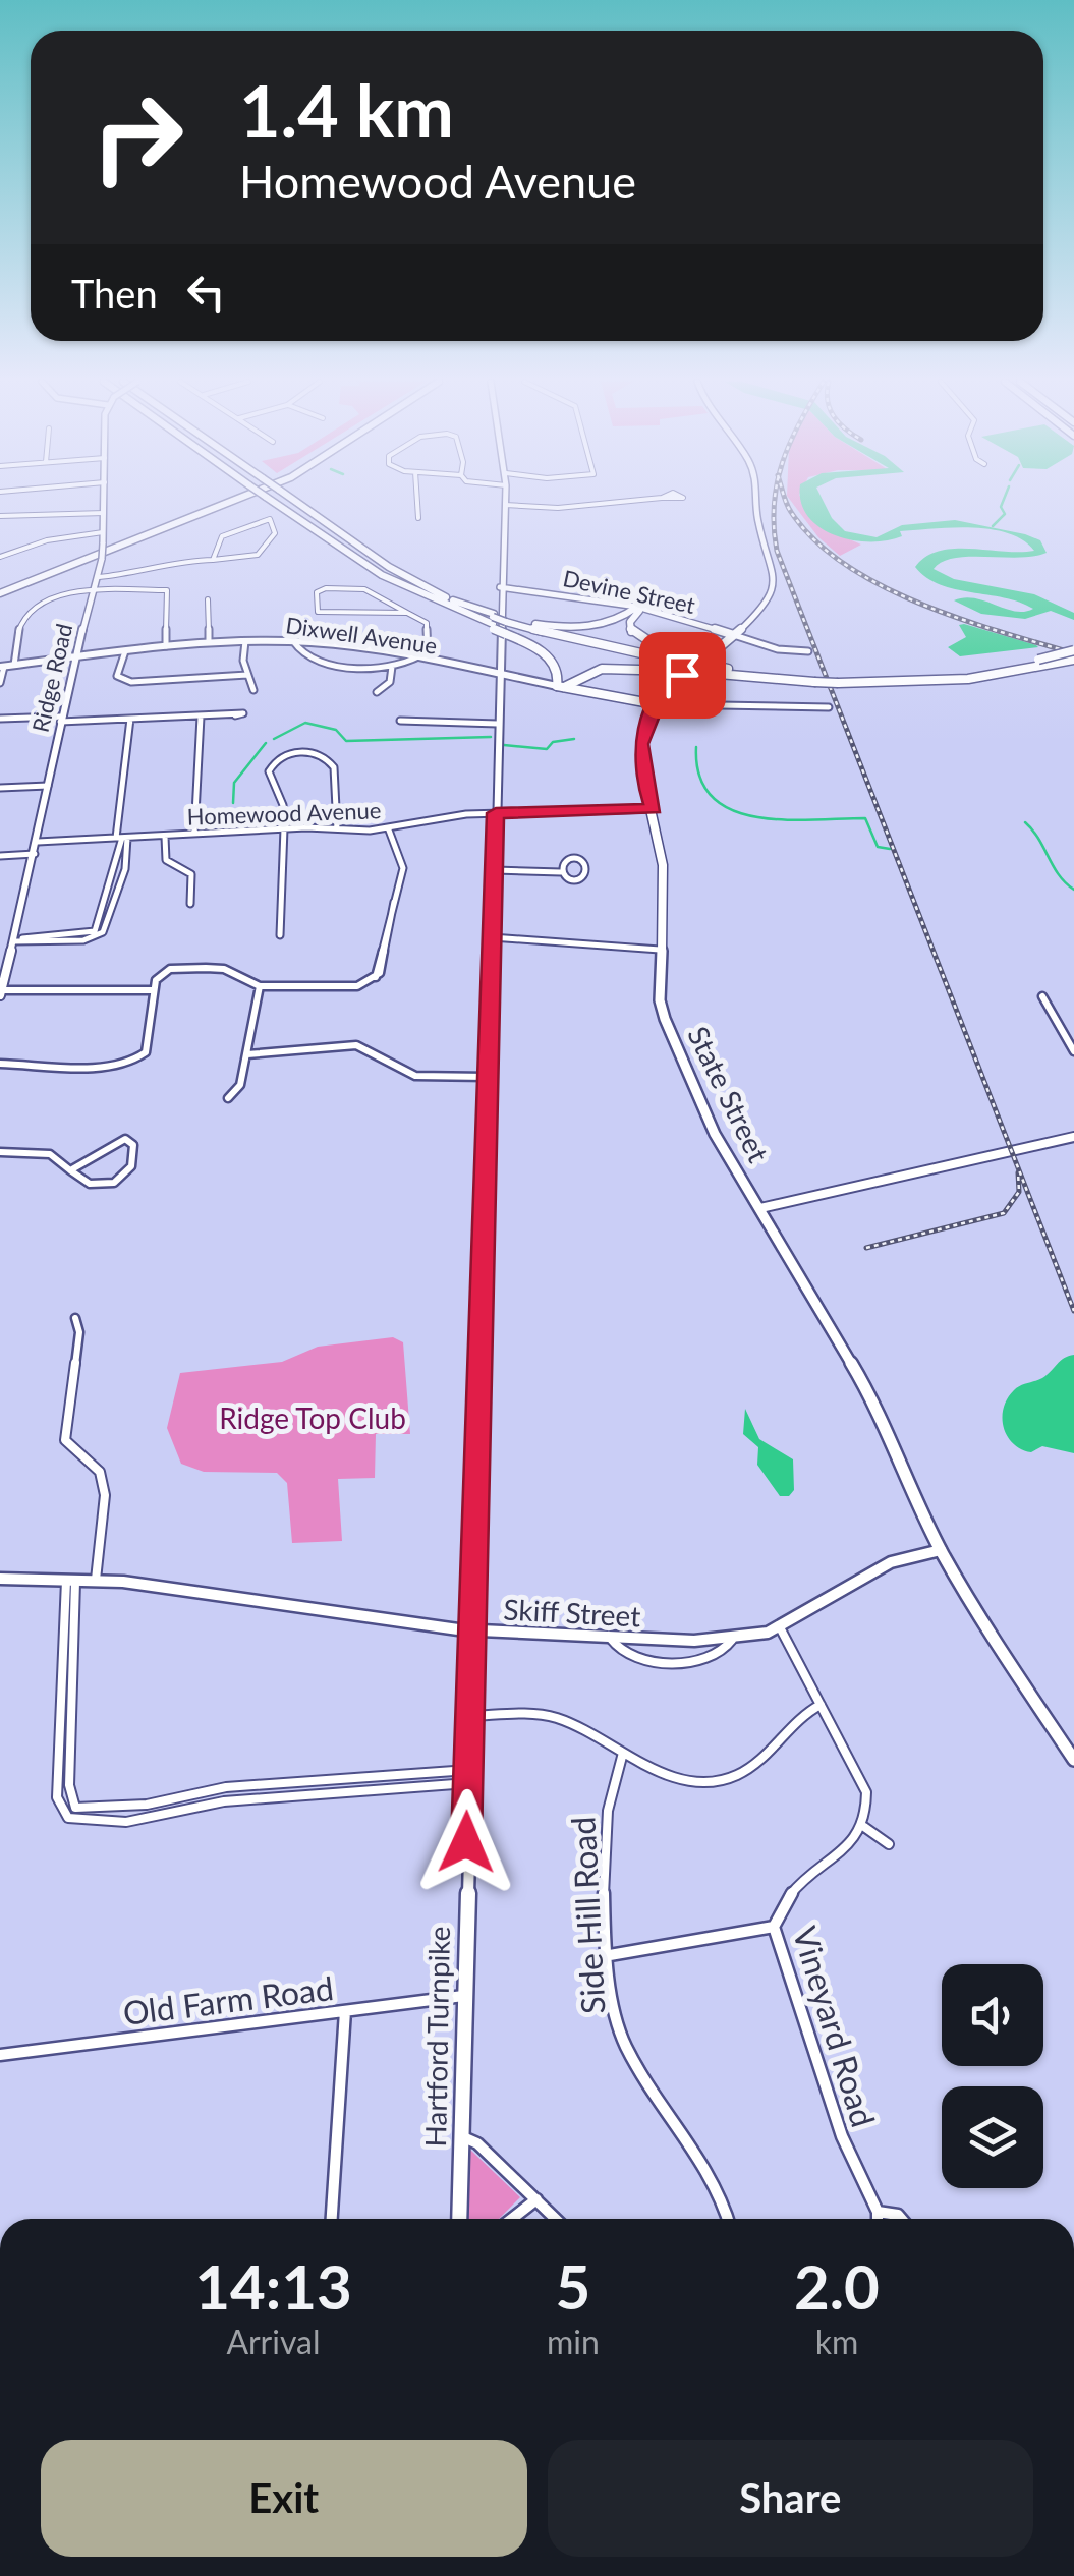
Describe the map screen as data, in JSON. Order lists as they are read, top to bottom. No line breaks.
{"streets":{"main road":["Devine Street","Dixwell Avenue","Ridge Road","State Street","Skiff Street","Hartford Turnpike"],"street":["Homewood Avenue","Side Hill Road","Old Farm Road","Vineyard Road"]},"crossings":[["Devine Street","State Street"],["Devine Street","Hartford Turnpike"],["Dixwell Avenue","Ridge Road"],["Dixwell Avenue","State Street"],["Dixwell Avenue","Hartford Turnpike"],["Ridge Road","Homewood Avenue"],["Homewood Avenue","State Street"],["Homewood Avenue","Hartford Turnpike"],["State Street","Skiff Street"],["Skiff Street","Hartford Turnpike"],["Old Farm Road","Hartford Turnpike"]],"parks":["Ridge Top Club"],"page":{"turn":["1.4 km","Homewood Avenue"],"then":"Then","eta":["14:13","Arrival","5","min","2.0","km"],"buttons":["Exit","Share"]}}
